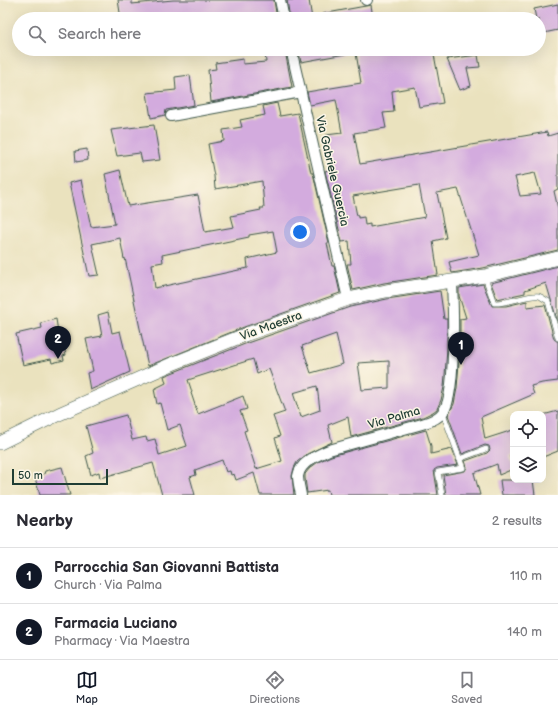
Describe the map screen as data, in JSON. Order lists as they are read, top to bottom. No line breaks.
{"streets":{"street":["Via Gabriele Guercia","Via Maestra","Via Palma"]},"crossings":[["Via Gabriele Guercia","Via Maestra"]],"scale_bar":"50 m","page":{"search":"Search here","pins":["2","1"],"scale":"50 m","heading":["Nearby","2 results"],"list":[{"mark":"1","name":"Parrocchia San Giovanni Battista","note":"Church · Via Palma","value":"110 m"},{"mark":"2","name":"Farmacia Luciano","note":"Pharmacy · Via Maestra","value":"140 m"}],"nav":["Map","Directions","Saved"]}}
